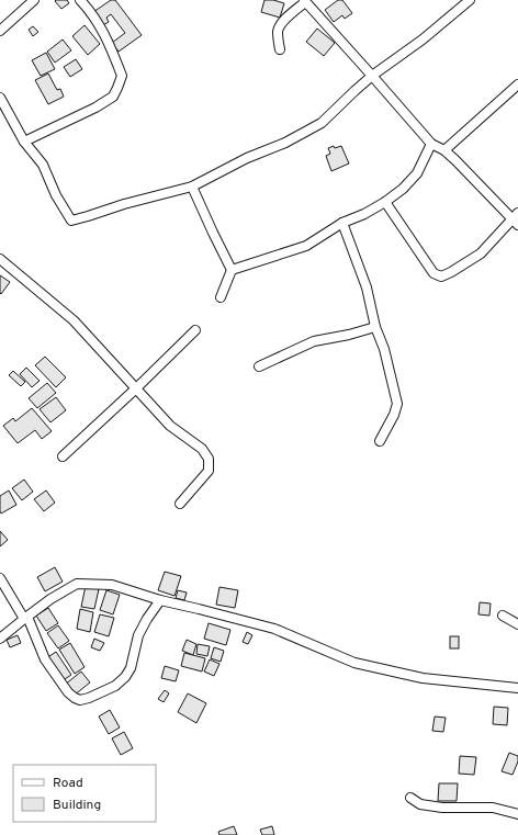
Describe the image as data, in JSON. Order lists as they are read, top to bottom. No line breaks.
{"legend":["Road","Building"]}
